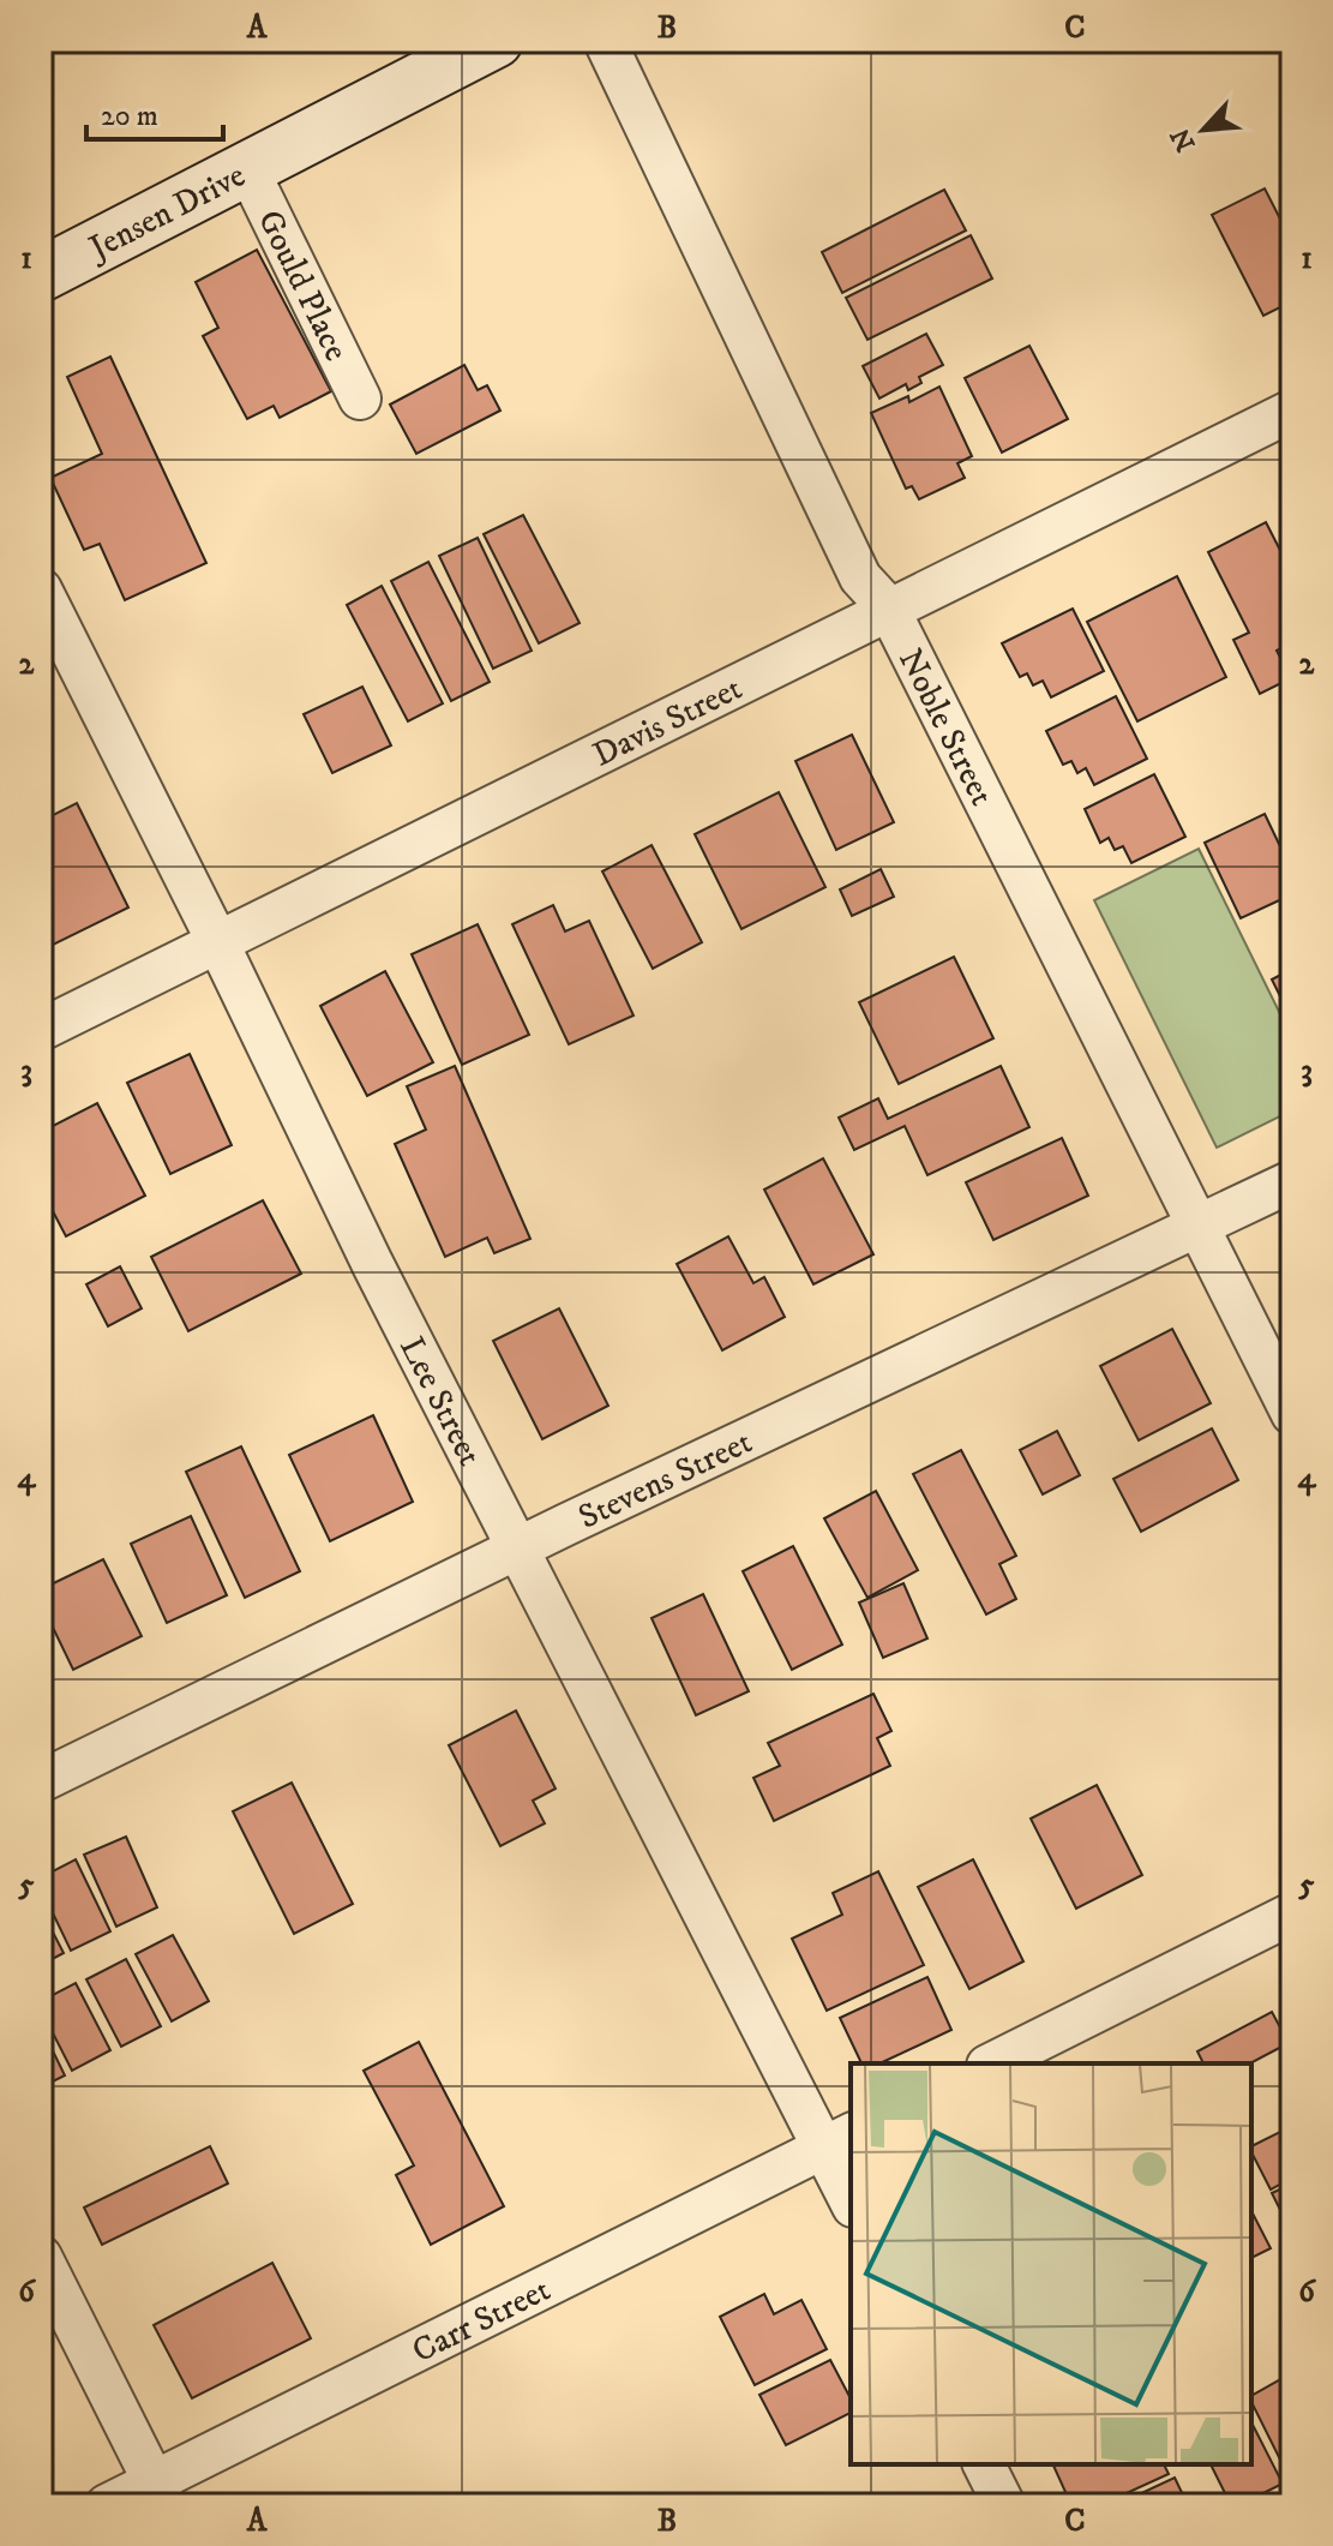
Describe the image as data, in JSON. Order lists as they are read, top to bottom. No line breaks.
{"streets":{"main road":["Jensen Drive"],"street":["Gould Place","Davis Street","Noble Street","Lee Street","Stevens Street","Carr Street"]},"crossings":[["Jensen Drive","Gould Place"],["Davis Street","Noble Street"],["Davis Street","Lee Street"],["Noble Street","Stevens Street"],["Lee Street","Stevens Street"],["Lee Street","Carr Street"]],"scale_bar":"20 m","north":"bottom left","grid":{"columns":["A","B","C"],"rows":["1","2","3","4","5","6"]}}
